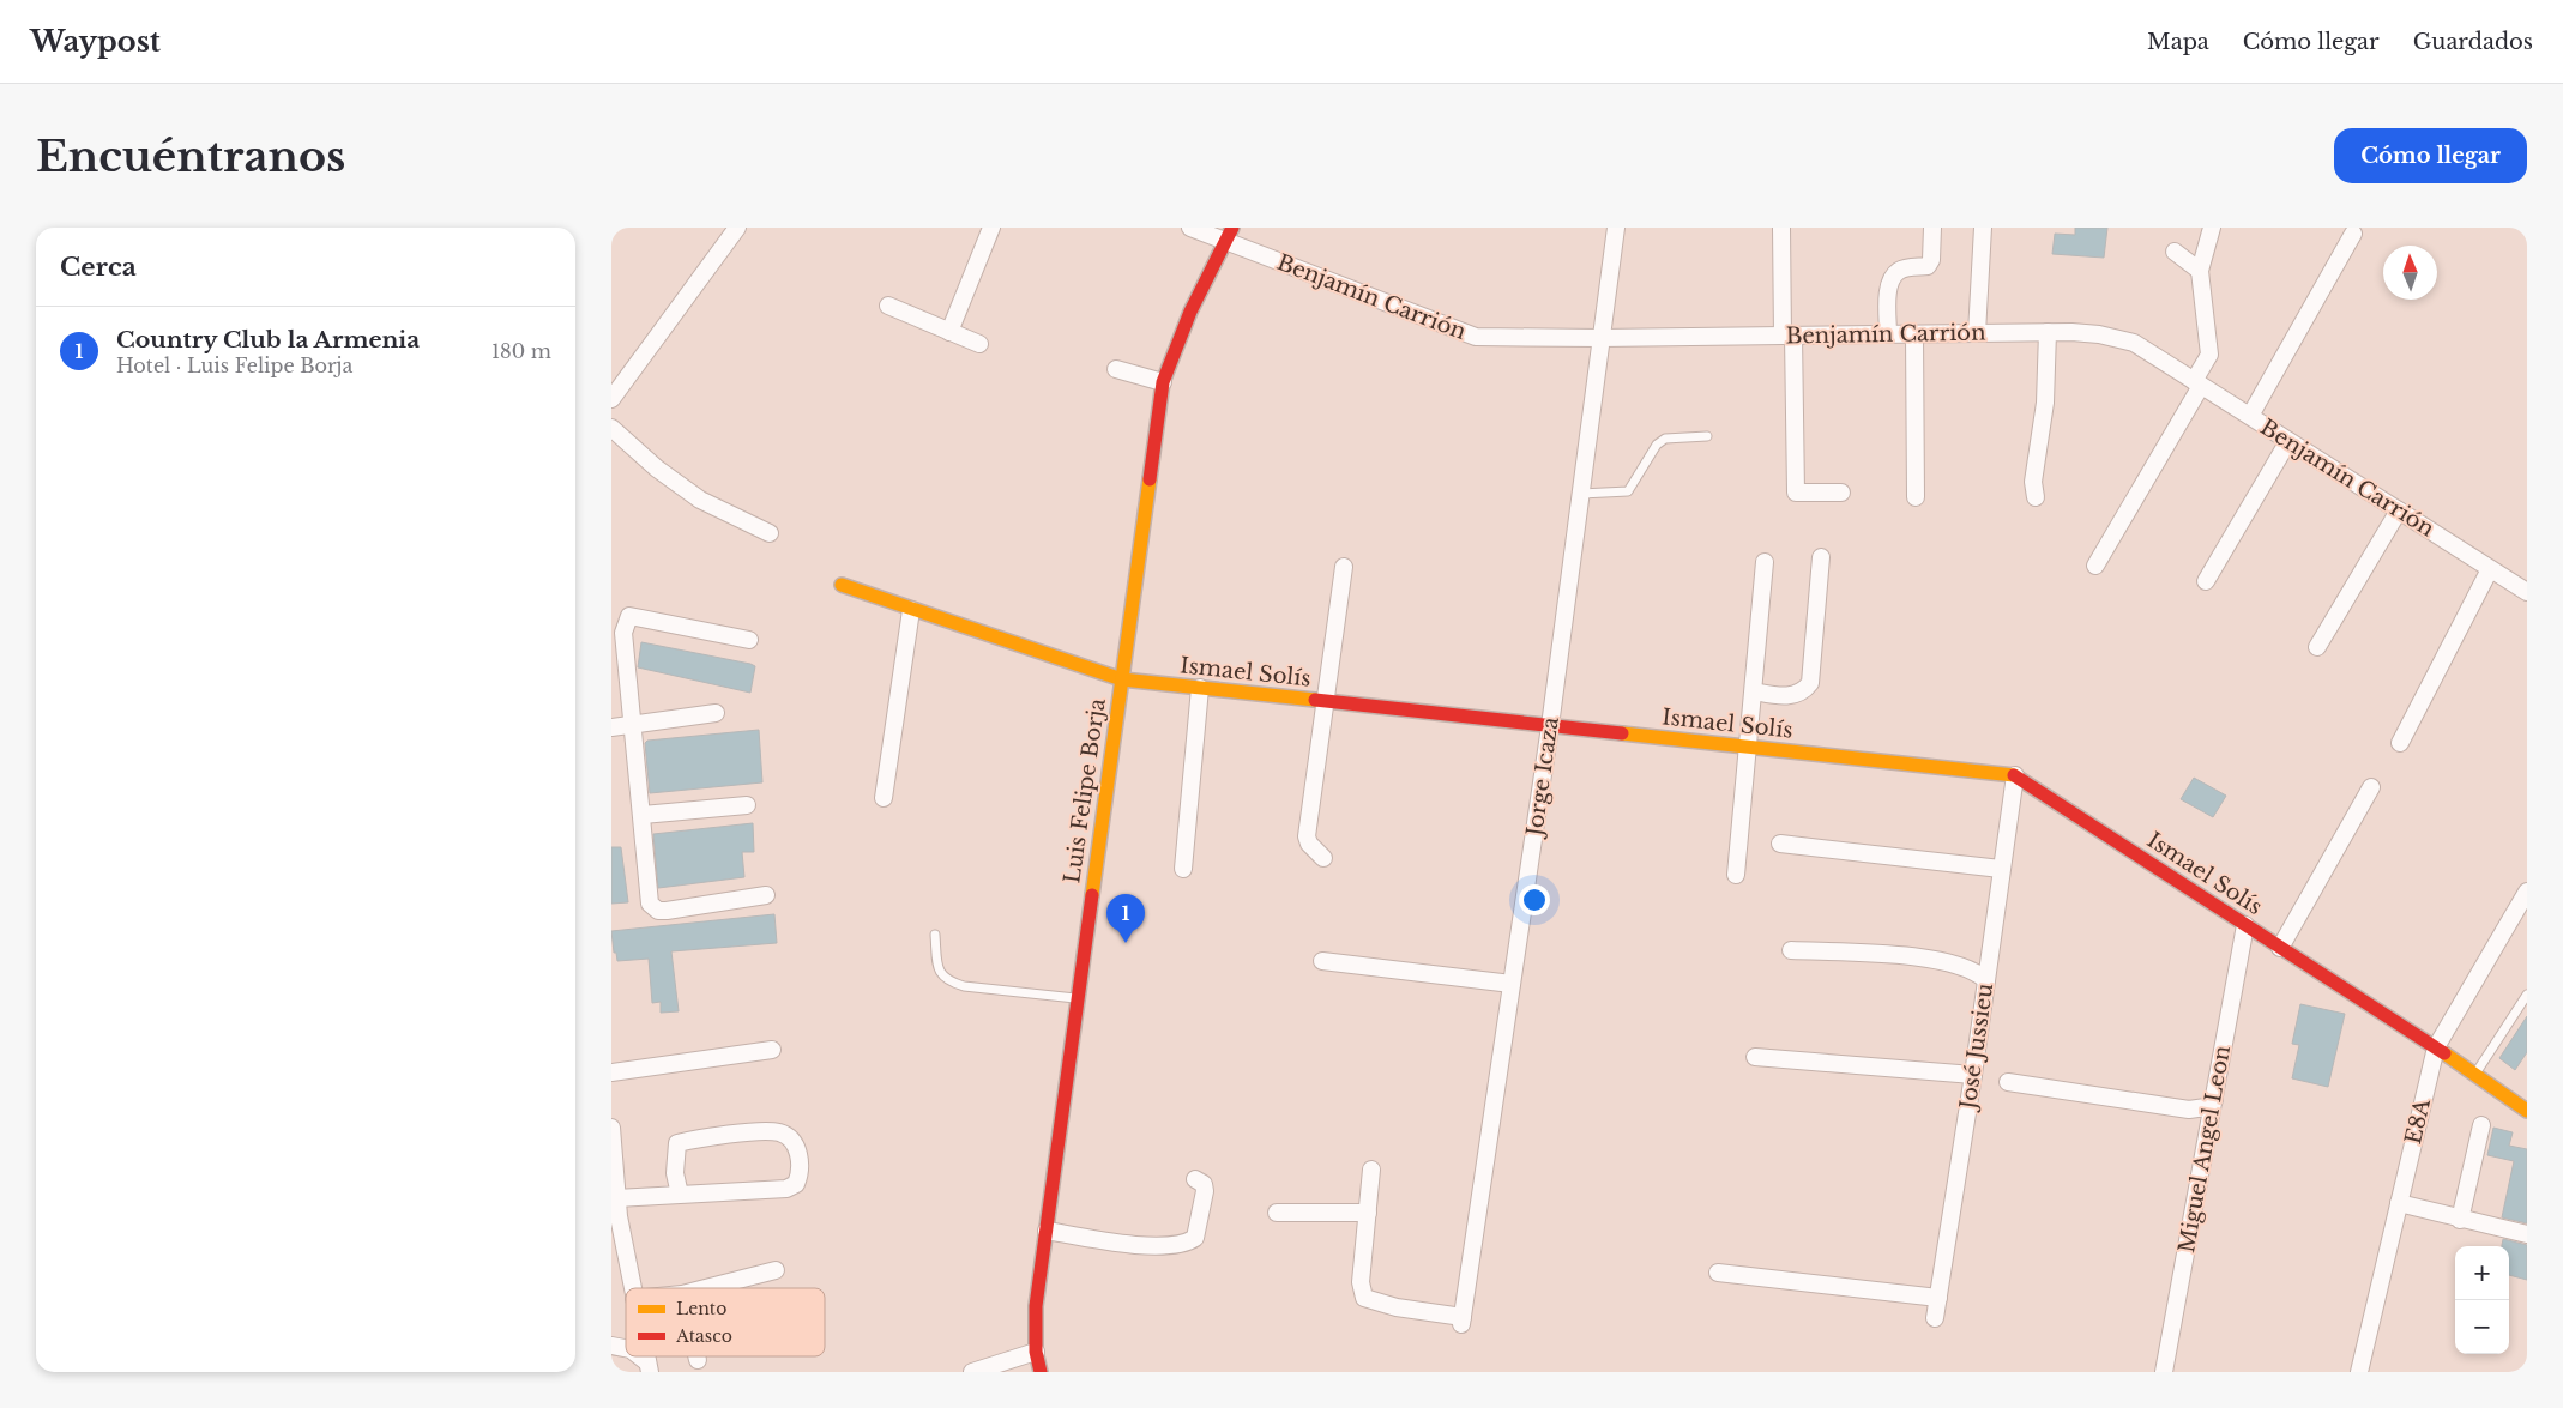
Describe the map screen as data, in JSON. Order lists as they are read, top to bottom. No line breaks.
{"streets":{"street":["Benjamín Carrión","Ismael Solís","Jorge Icaza","Luis Felipe Borja","José Jussieu","E8A","Miguel Angel Leon"]},"crossings":[["Benjamín Carrión","Jorge Icaza"],["Benjamín Carrión","Luis Felipe Borja"],["Ismael Solís","Jorge Icaza"],["Ismael Solís","Luis Felipe Borja"],["Ismael Solís","José Jussieu"],["Ismael Solís","E8A"],["Ismael Solís","Miguel Angel Leon"]],"legend":["Lento","Atasco"],"north":"top","page":{"header":"Waypost","nav":["Mapa","Cómo llegar","Guardados"],"buttons":"Cómo llegar","title":"Encuéntranos","heading":"Cerca","list":[{"mark":"1","name":"Country Club la Armenia","note":"Hotel · Luis Felipe Borja","value":"180 m"}],"pins":"1","map_buttons":["+","−"]}}
